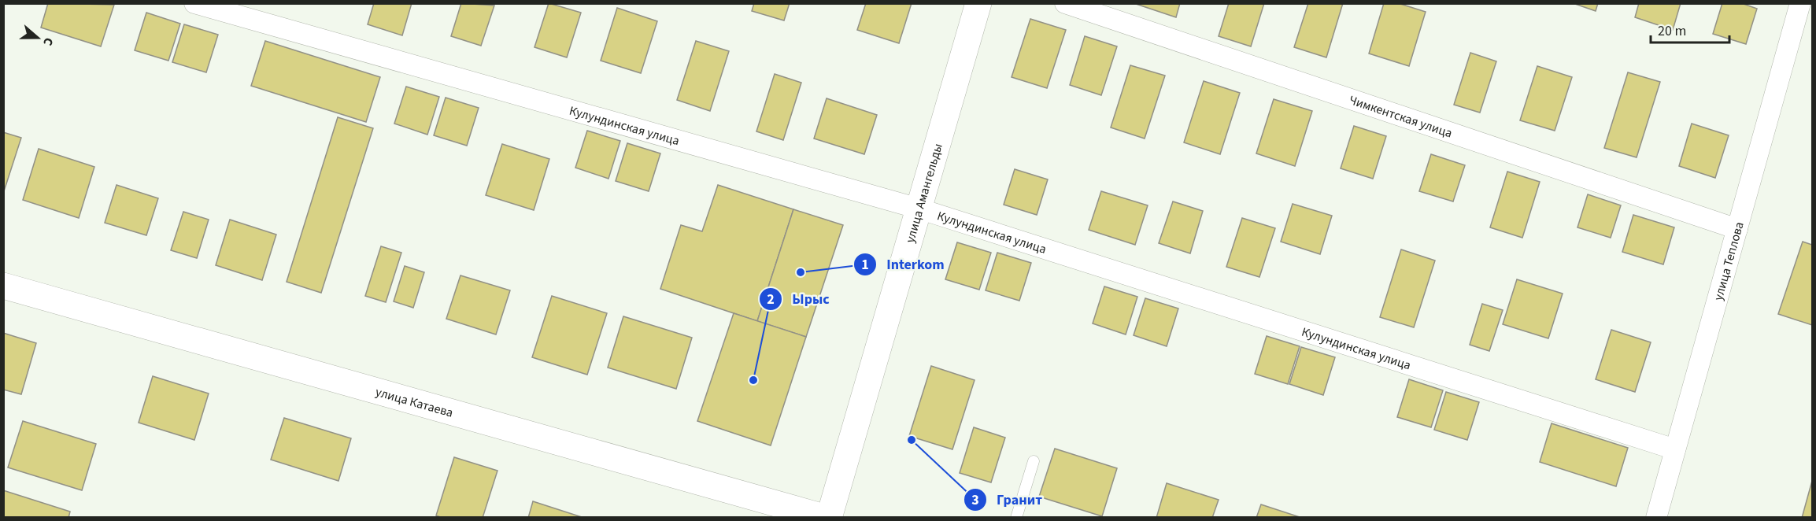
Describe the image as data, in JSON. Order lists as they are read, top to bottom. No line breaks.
{"streets":{"street":["Чимкентская улица","Кулундинская улица","улица Амангельды","улица Теплова","улица Катаева"]},"crossings":[["Чимкентская улица","улица Теплова"],["Кулундинская улица","улица Амангельды"],["Кулундинская улица","улица Теплова"],["улица Амангельды","улица Катаева"]],"places":["Interkom","Ырыс","Гранит"],"scale_bar":"20 m","north":"right"}
